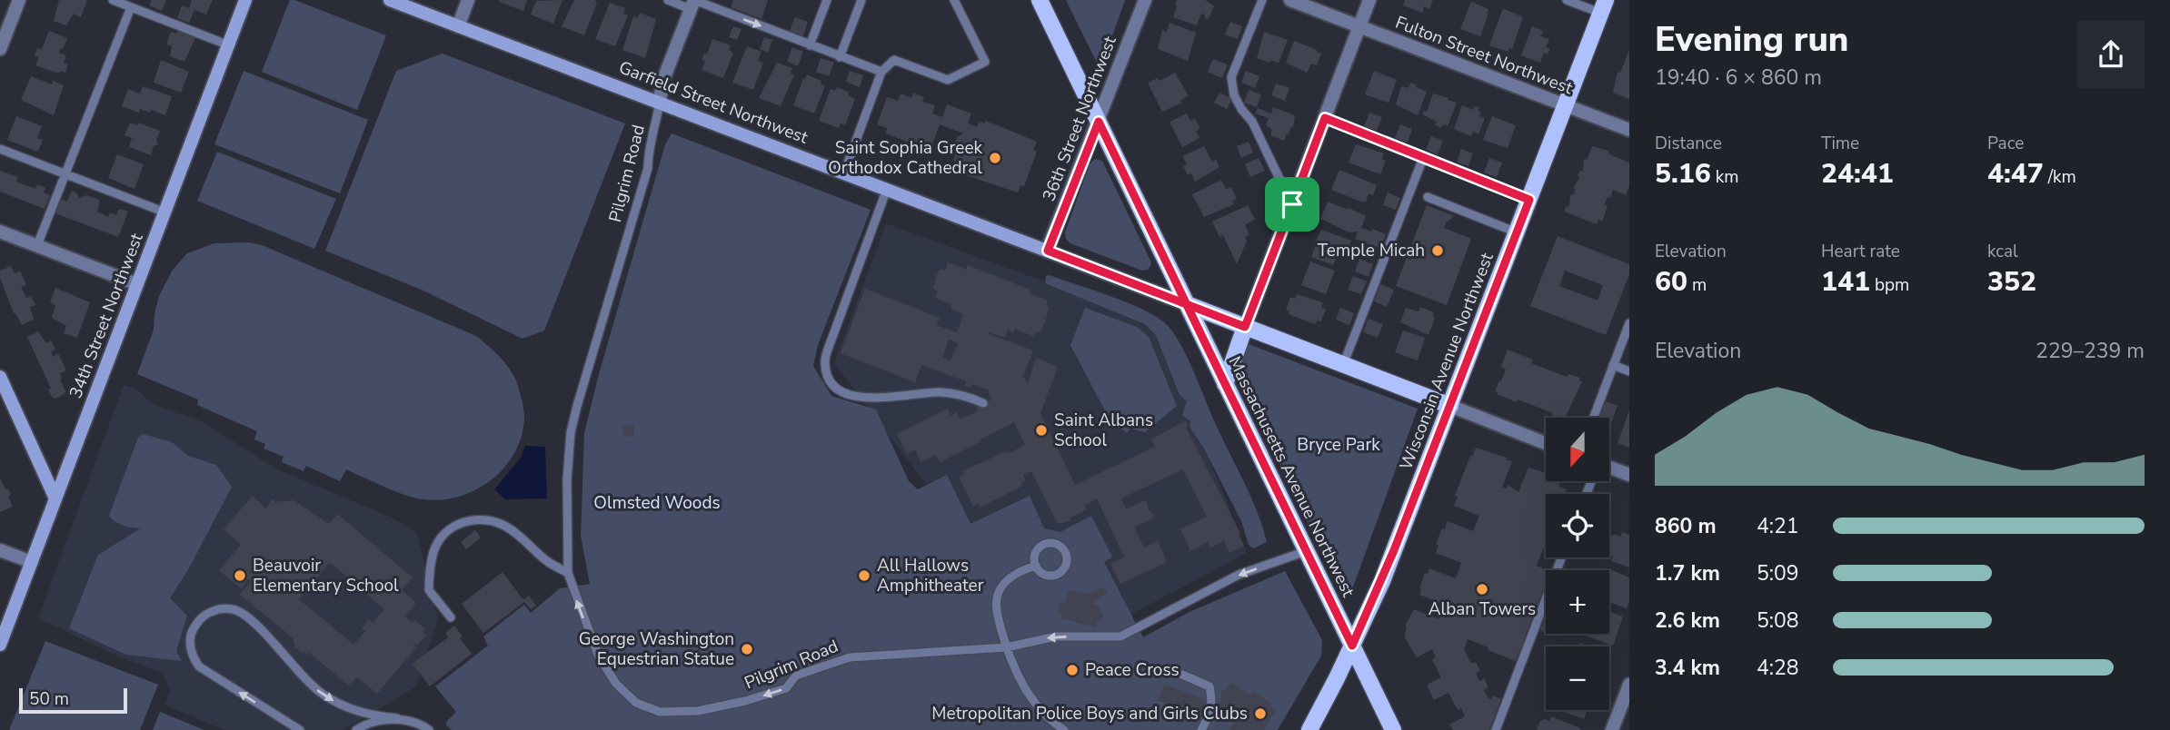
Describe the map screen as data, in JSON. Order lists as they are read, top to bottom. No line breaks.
{"streets":{"main road":["Garfield Street Northwest","34th Street Northwest","Wisconsin Avenue Northwest","Massachusetts Avenue Northwest"],"street":["Fulton Street Northwest","36th Street Northwest"],"lane":["Pilgrim Road"]},"crossings":[["Fulton Street Northwest","Wisconsin Avenue Northwest"],["Garfield Street Northwest","36th Street Northwest"],["Garfield Street Northwest","Pilgrim Road"],["Garfield Street Northwest","Wisconsin Avenue Northwest"],["Garfield Street Northwest","Massachusetts Avenue Northwest"],["36th Street Northwest","Massachusetts Avenue Northwest"],["Pilgrim Road","Massachusetts Avenue Northwest"],["Wisconsin Avenue Northwest","Massachusetts Avenue Northwest"]],"one_way":["Pilgrim Road"],"parks":["Bryce Park","Olmsted Woods"],"places":["Saint Sophia Greek Orthodox Cathedral","Temple Micah","Saint Albans School","Beauvoir Elementary School","All Hallows Amphitheater","Alban Towers","George Washington Equestrian Statue","Peace Cross","Metropolitan Police Boys and Girls Clubs"],"scale_bar":"50 m","north":"bottom","page":{"heading":["Evening run","19:40 · 6 × 860 m"],"stats":[["Distance","5.16 km"],["Time","24:41"],["Pace","4:47 /km"],["Elevation","60 m"],["Heart rate","141 bpm"],["kcal","352"]],"chart":["Elevation","229–239 m"],"map_buttons":["+","−"],"list":[{"name":"860 m","note":"4:21"},{"name":"1.7 km","note":"5:09"},{"name":"2.6 km","note":"5:08"},{"name":"3.4 km","note":"4:28"}],"scale":"50 m"}}
